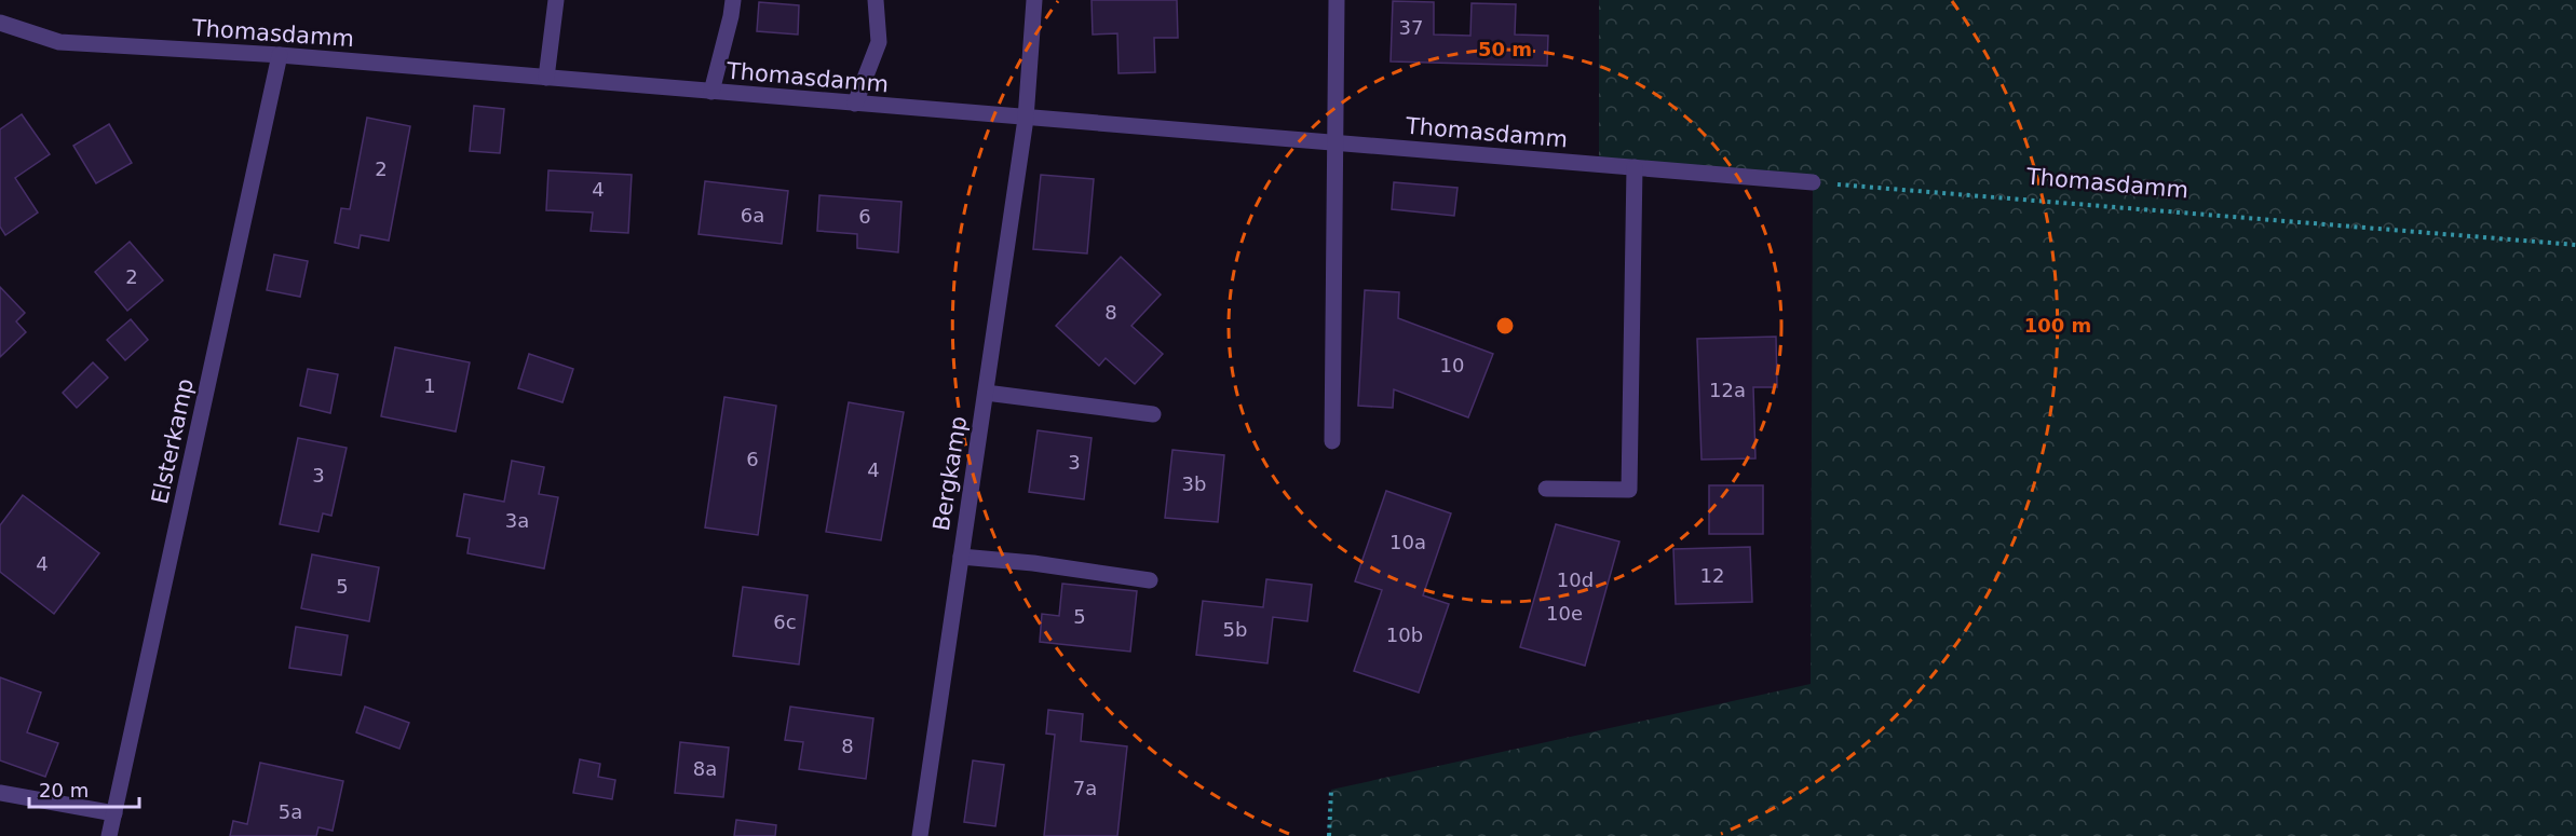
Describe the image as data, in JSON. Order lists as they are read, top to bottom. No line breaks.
{"streets":{"street":["Thomasdamm","Elsterkamp","Bergkamp"]},"crossings":[["Thomasdamm","Elsterkamp"],["Thomasdamm","Bergkamp"]],"house_numbers":["37","2","4","6a","6","2","8","10","1","12a","6","3","4","3","3b","3a","10a","4","12","10d","5","10e","5","6c","5b","10b","8","8a","7a","5a"],"scale_bar":"20 m","rings":["50 m","100 m"]}
